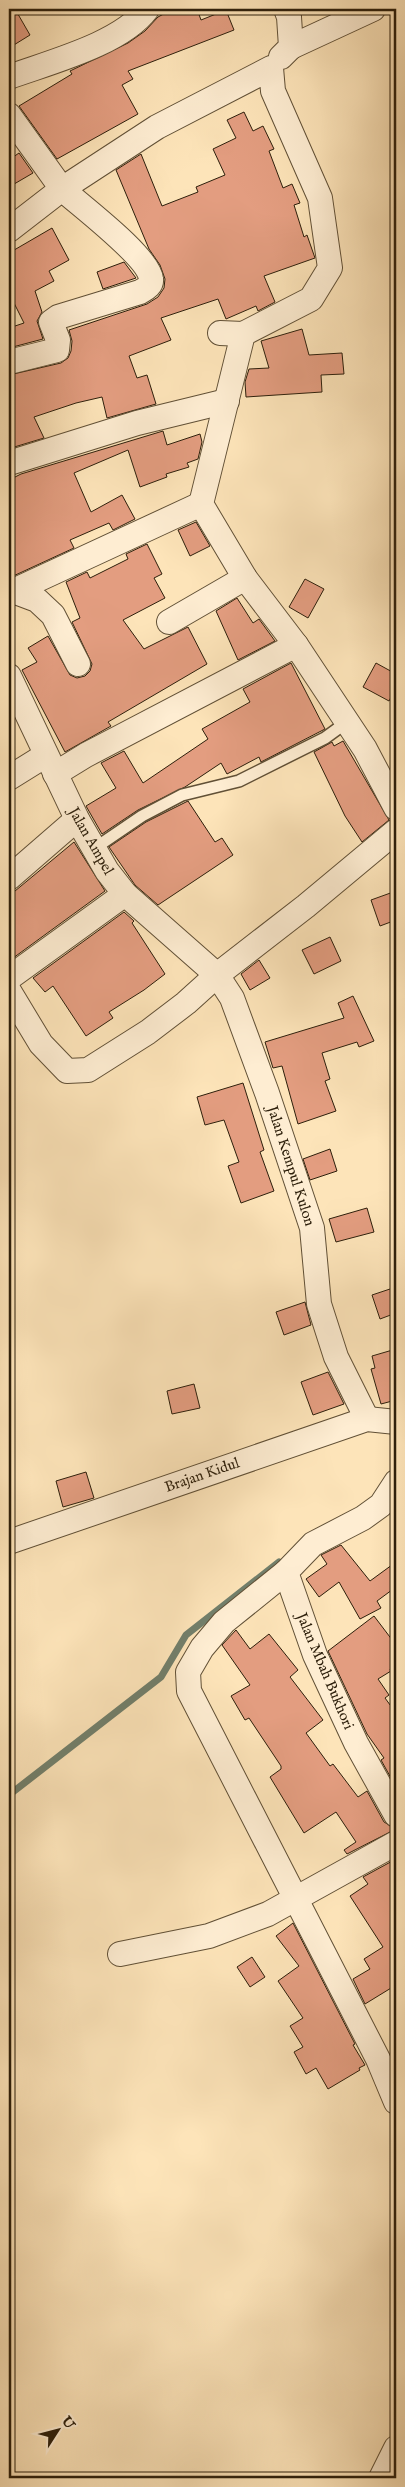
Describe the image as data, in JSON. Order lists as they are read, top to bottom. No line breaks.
{"streets":{"street":["Jalan Ampel","Jalan Kempul Kulon","Brajan Kidul","Jalan Mbah Bukhori"]},"crossings":[["Jalan Ampel","Jalan Kempul Kulon"],["Jalan Kempul Kulon","Brajan Kidul"]],"north":"top right"}
